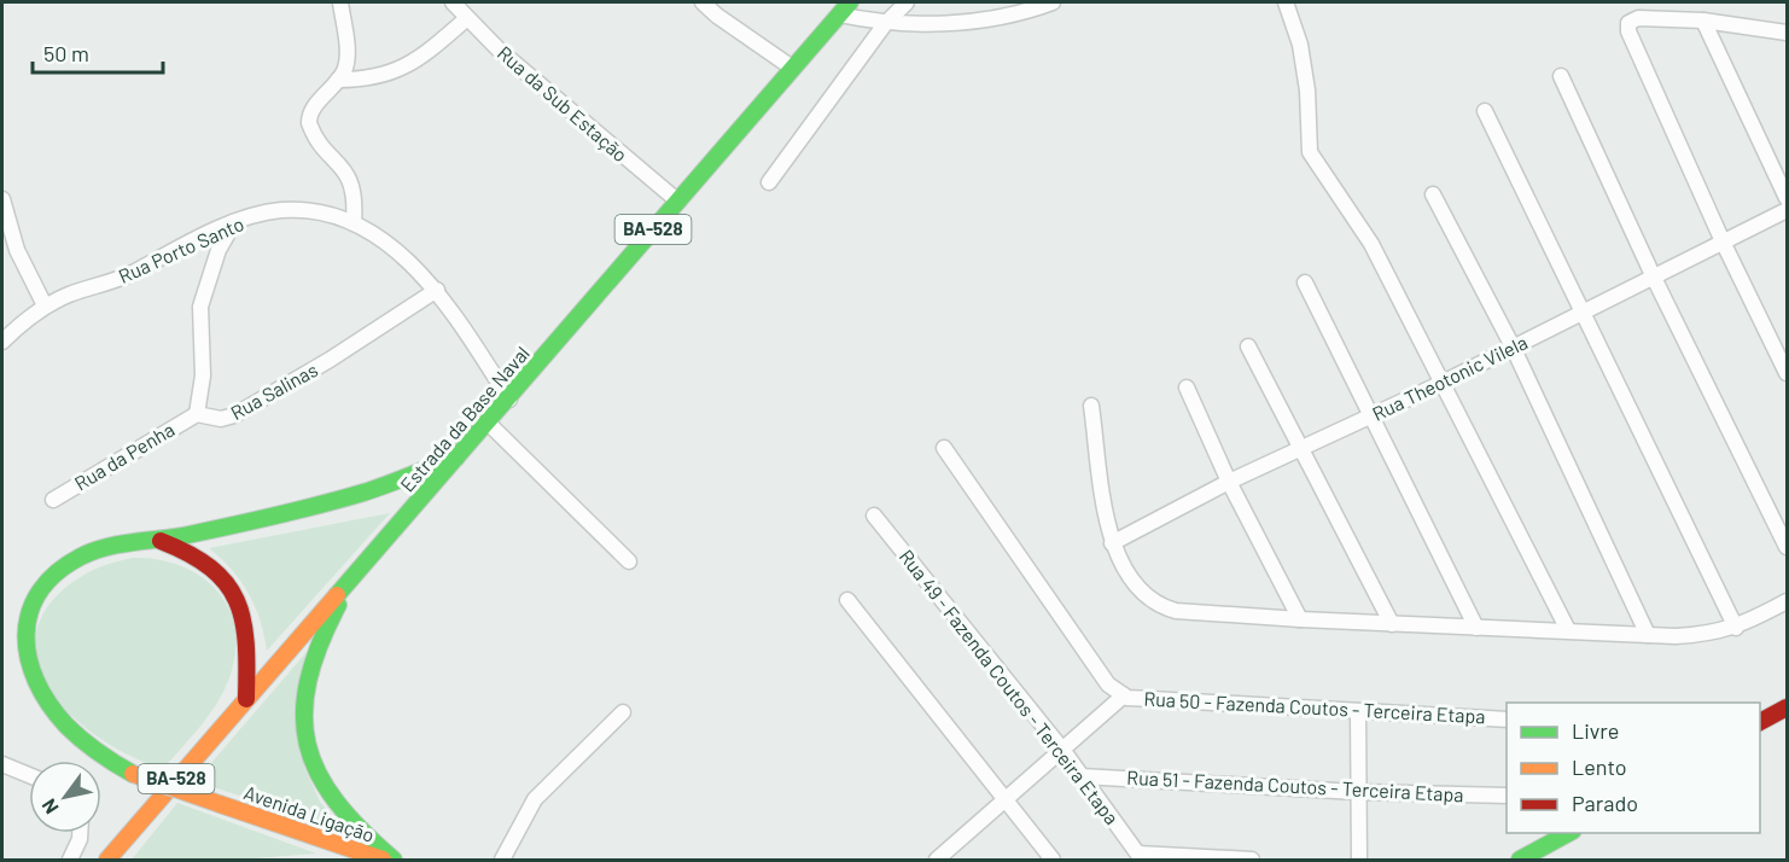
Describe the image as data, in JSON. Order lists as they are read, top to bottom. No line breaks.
{"streets":{"main road":["BA-528","Estrada da Base Naval","Avenida Ligação"],"street":["Rua da Sub Estação","Rua Porto Santo","Rua Theotonic Vilela","Rua Salinas","Rua da Penha","Rua 49 - Fazenda Coutos - Terceira Etapa","Rua 50 - Fazenda Coutos - Terceira Etapa","Rua 51 - Fazenda Coutos - Terceira Etapa"]},"crossings":[["Rua da Sub Estação","Estrada da Base Naval"],["Rua Porto Santo","Rua Salinas"],["Rua Porto Santo","Estrada da Base Naval"],["Rua Salinas","Rua da Penha"],["Estrada da Base Naval","Avenida Ligação"],["Rua 49 - Fazenda Coutos - Terceira Etapa","Rua 51 - Fazenda Coutos - Terceira Etapa"]],"legend":["Livre","Lento","Parado"],"scale_bar":"50 m","north":"bottom left"}
